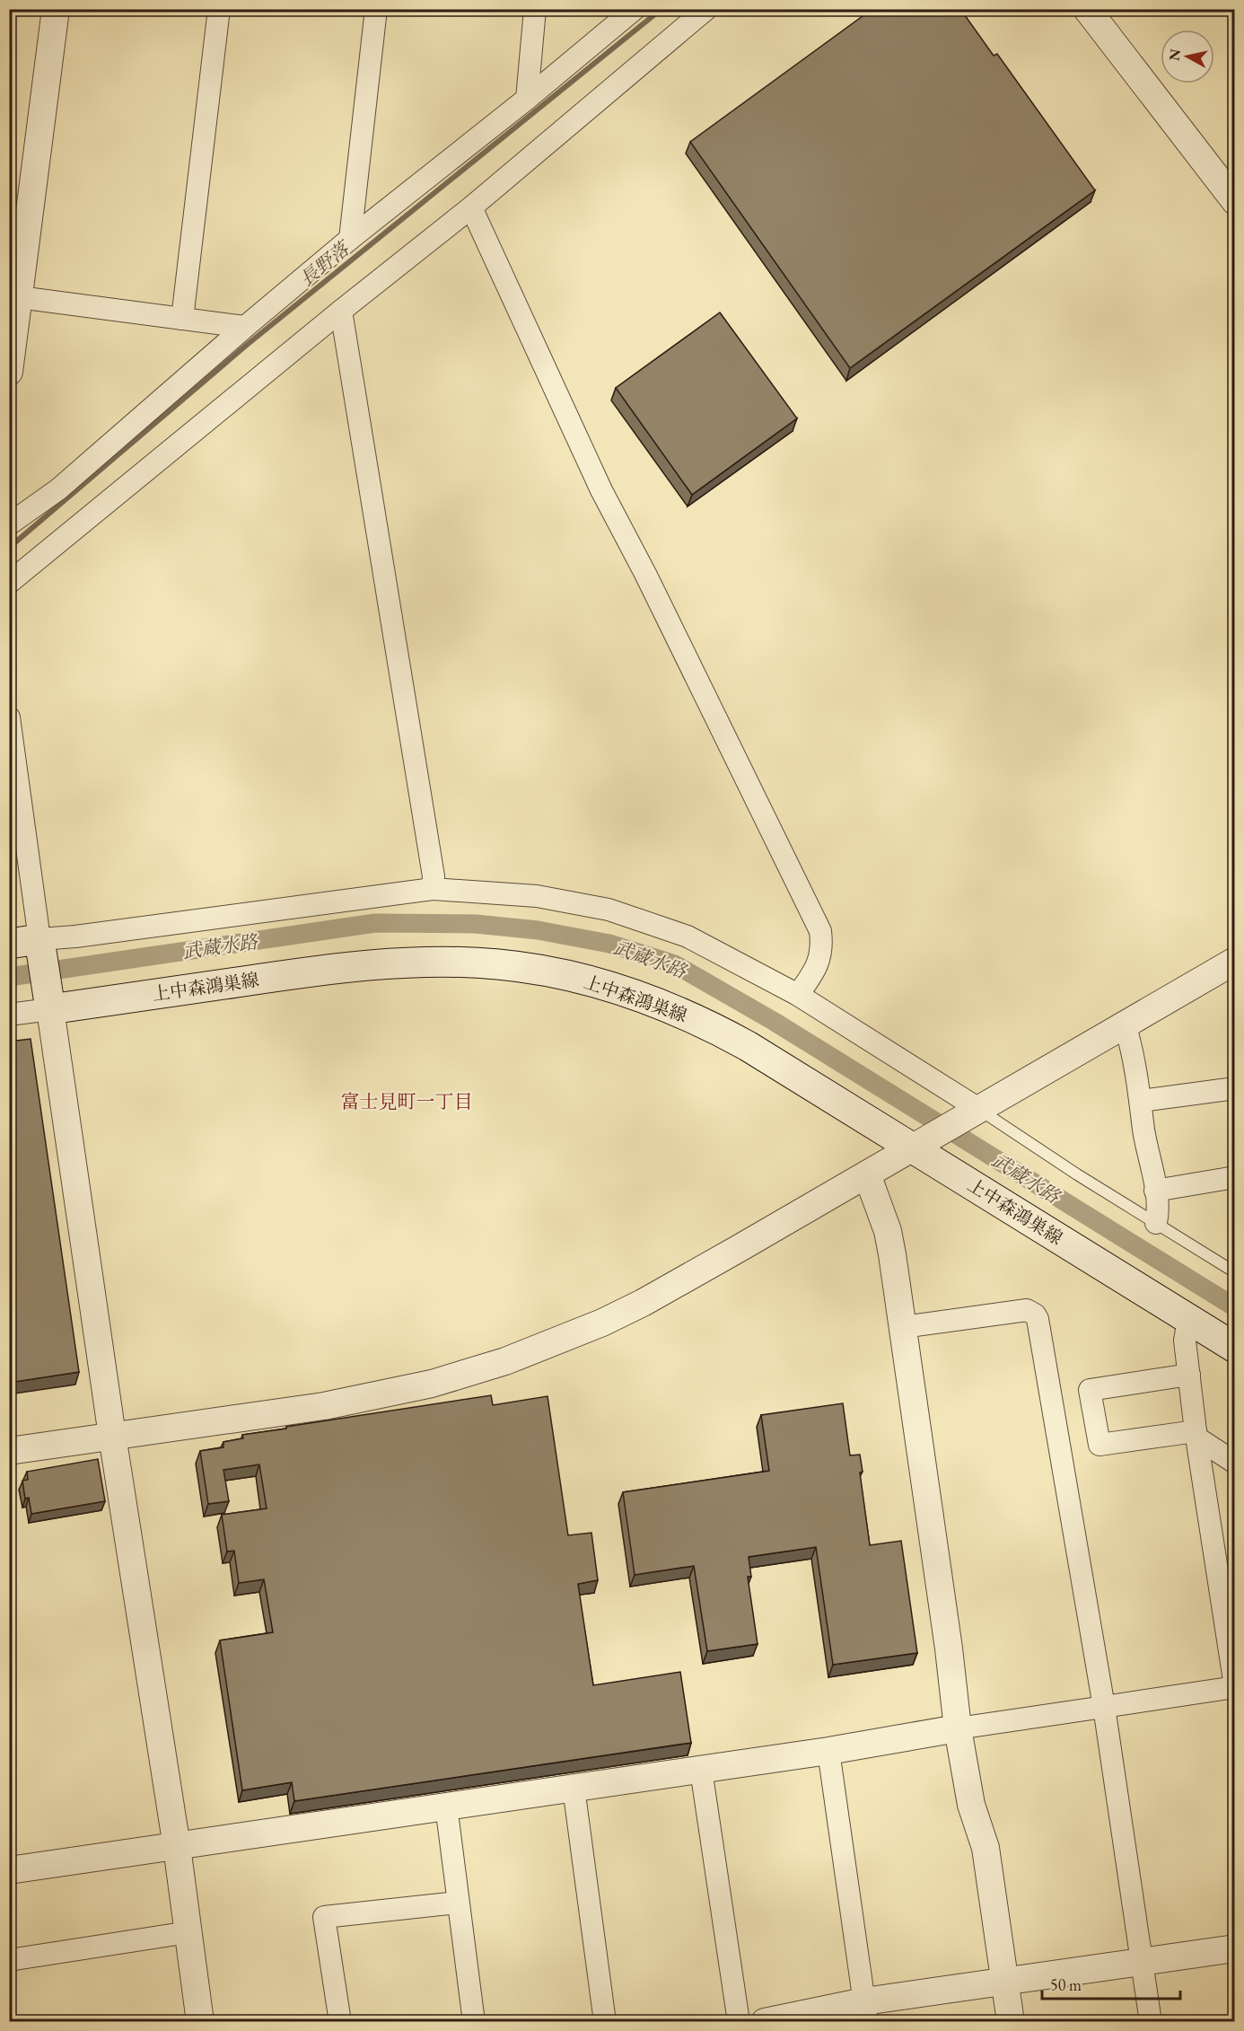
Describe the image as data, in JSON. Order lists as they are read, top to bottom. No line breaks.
{"streets":{"main road":["上中森鴻巣線"]},"districts":["富士見町一丁目"],"water":["長野落","武蔵水路"],"scale_bar":"50 m","north":"left"}
